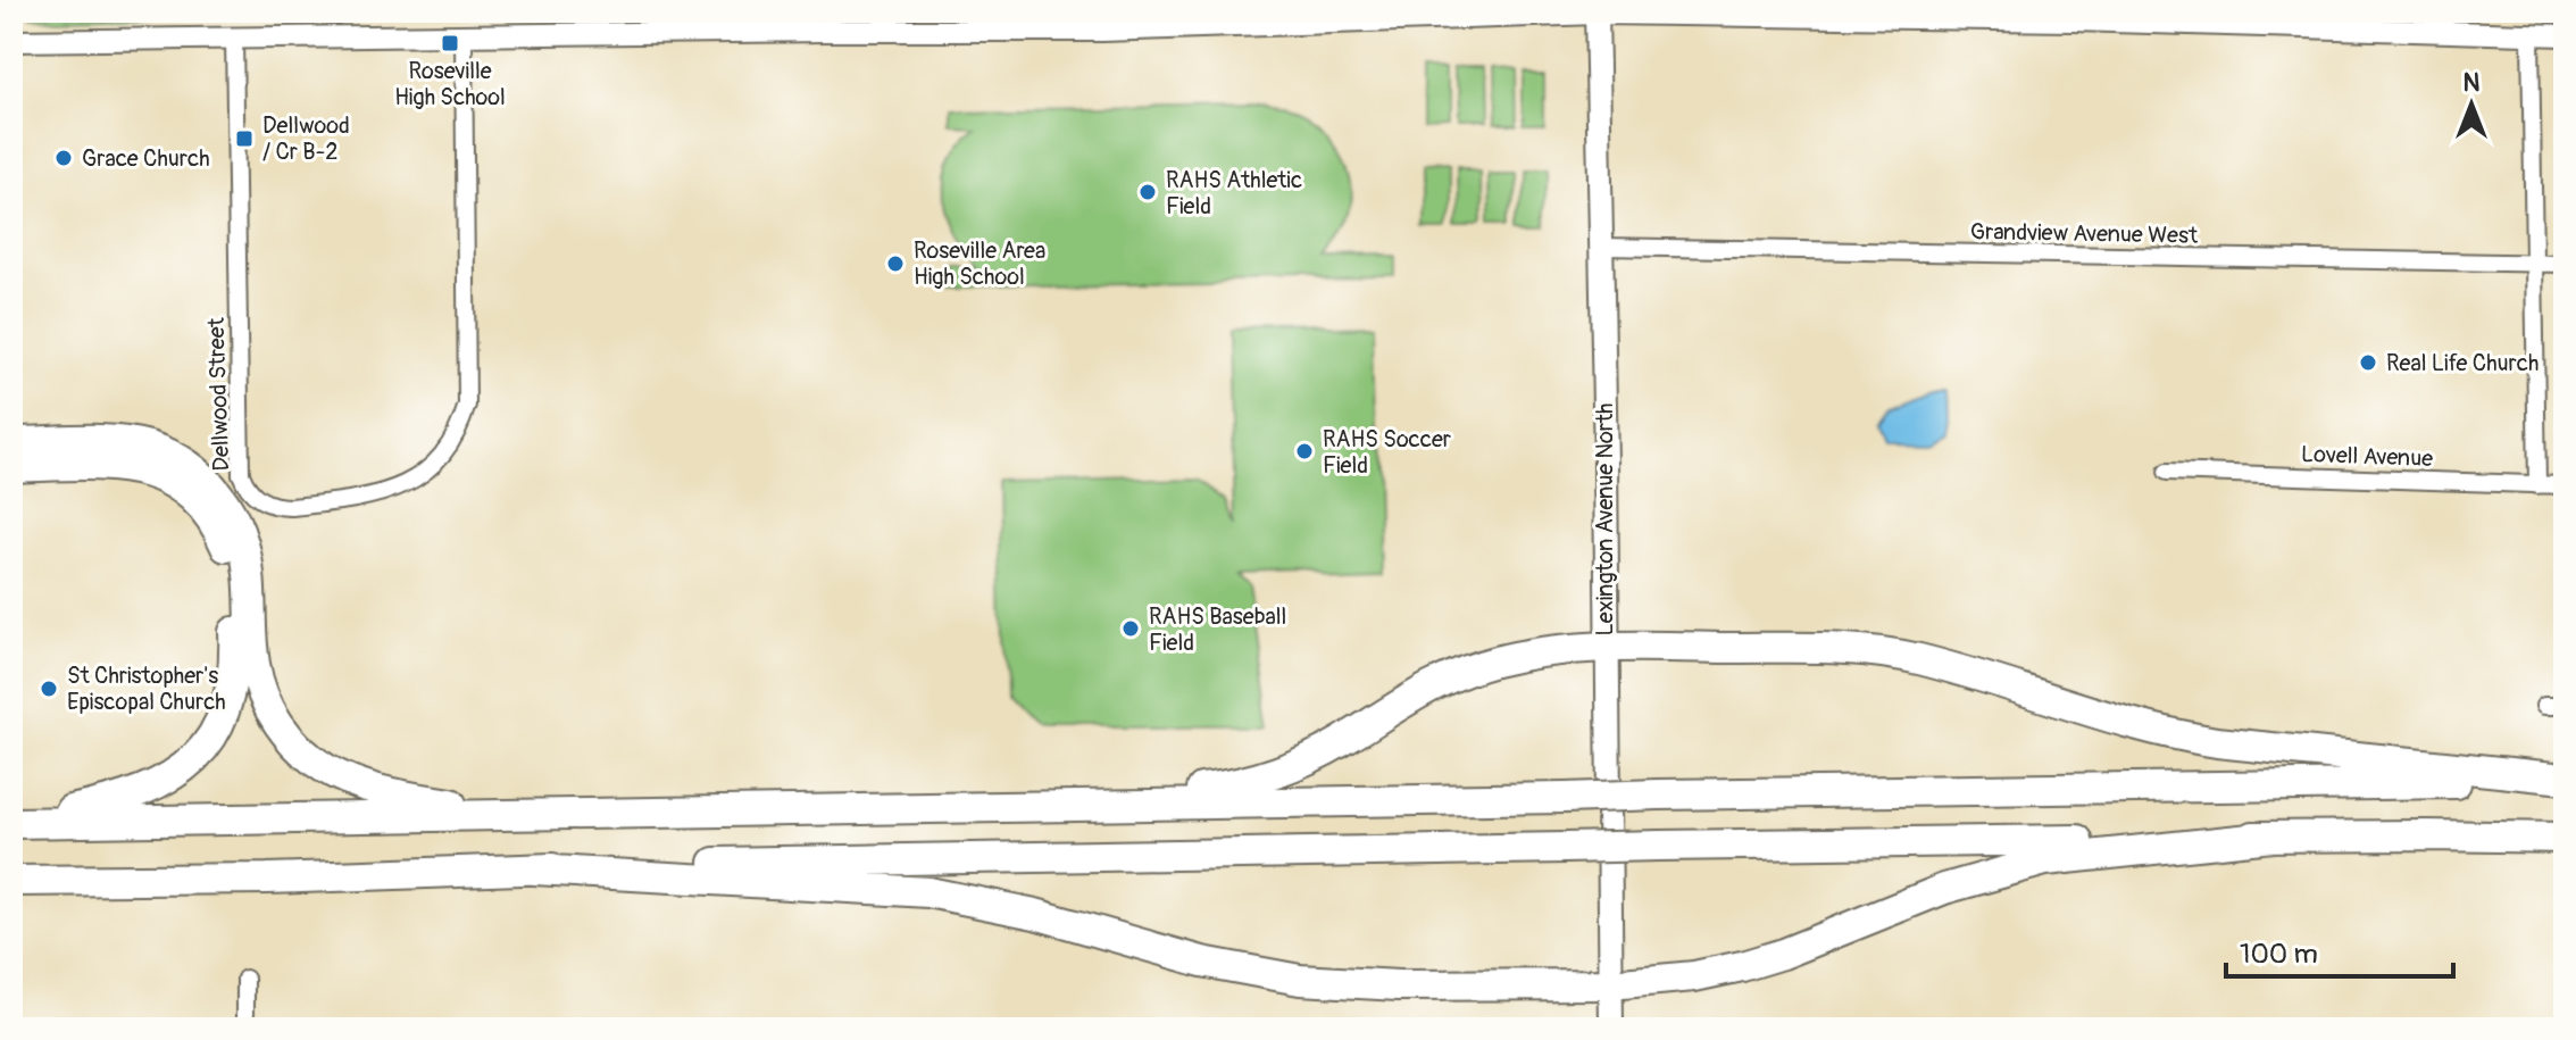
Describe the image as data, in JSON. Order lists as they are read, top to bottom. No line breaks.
{"streets":{"main road":["Lexington Avenue North"],"street":["Grandview Avenue West","Dellwood Street","Lovell Avenue"]},"crossings":[["Grandview Avenue West","Lexington Avenue North"]],"places":{"transit":["Roseville High School","Dellwood / Cr B-2"],"other":["Grace Church","RAHS Athletic Field","Roseville Area High School","Real Life Church","RAHS Soccer Field","RAHS Baseball Field","St Christopher's Episcopal Church"]},"scale_bar":"100 m","north":"top"}
